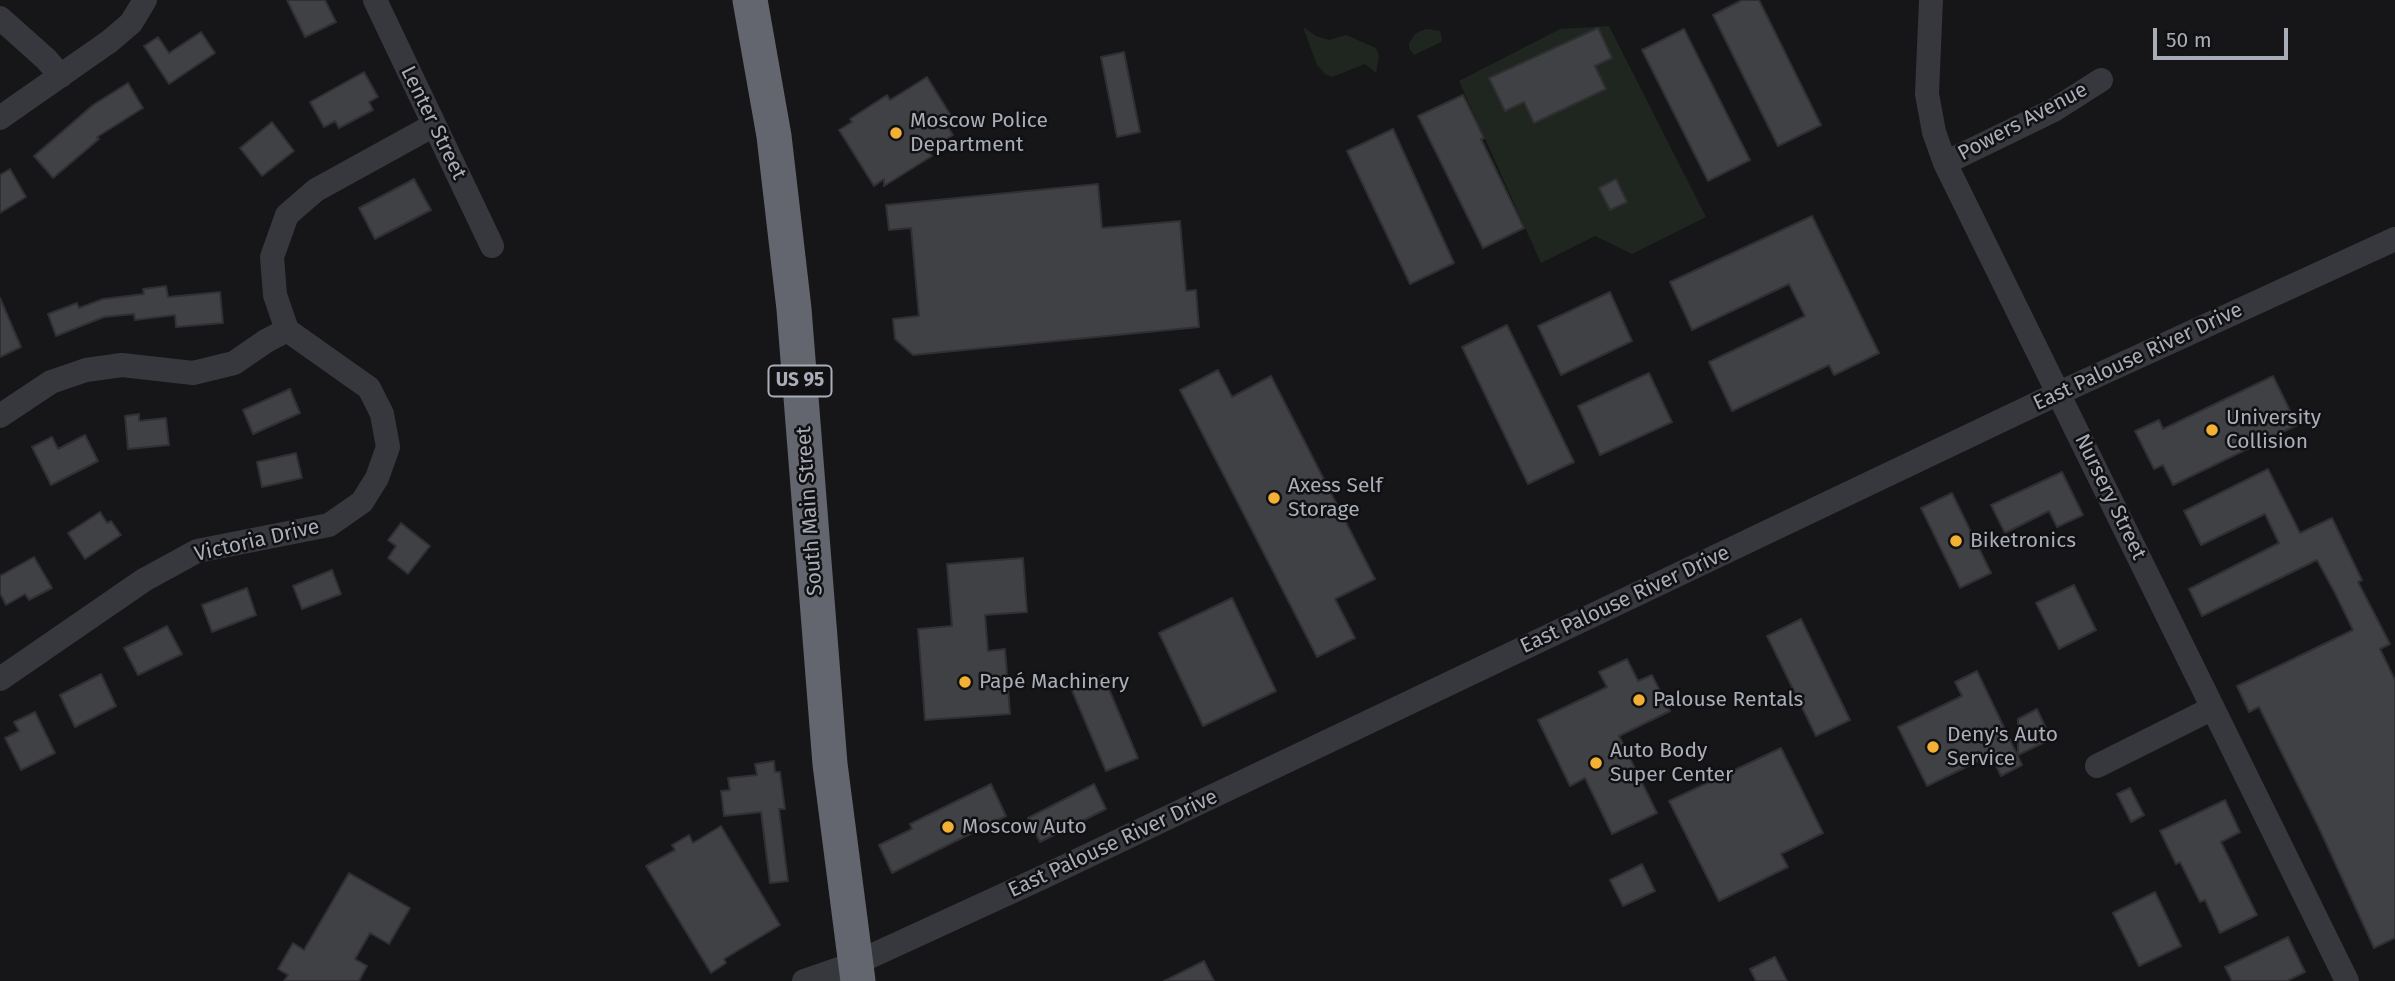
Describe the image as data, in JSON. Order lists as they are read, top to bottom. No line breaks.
{"streets":{"highway":["US 95","South Main Street"],"street":["Powers Avenue","Lenter Street","East Palouse River Drive","Nursery Street","Victoria Drive"]},"crossings":[["Powers Avenue","Nursery Street"],["East Palouse River Drive","Nursery Street"],["East Palouse River Drive","South Main Street"]],"places":["Moscow Police Department","University Collision","Axess Self Storage","Biketronics","Papé Machinery","Palouse Rentals","Deny's Auto Service","Auto Body Super Center","Moscow Auto"],"scale_bar":"50 m"}
